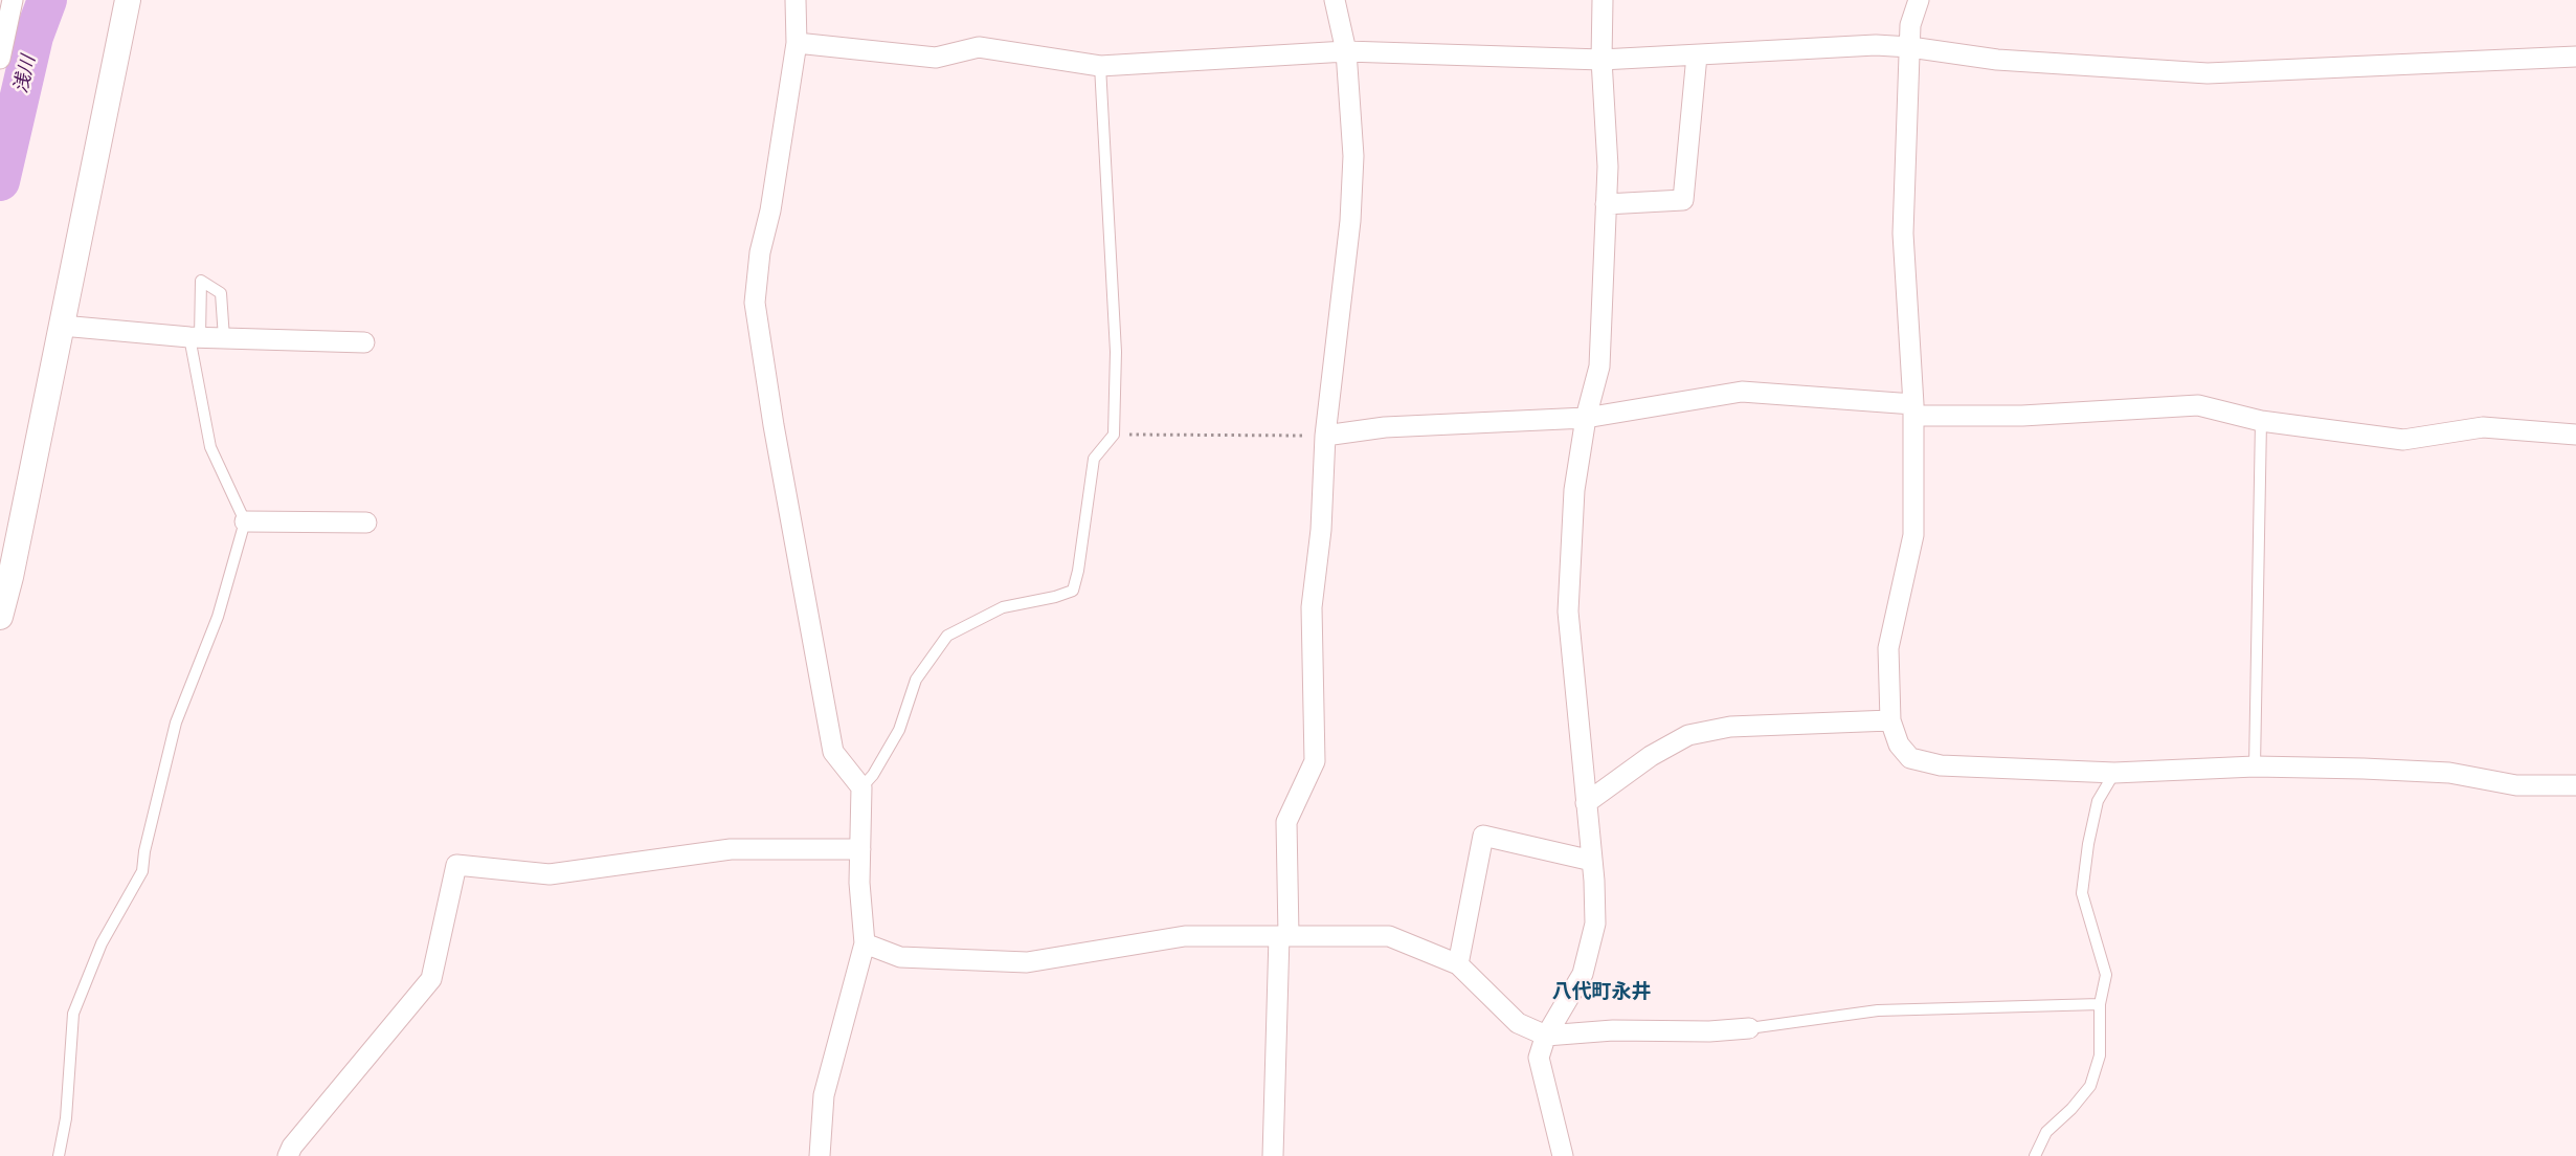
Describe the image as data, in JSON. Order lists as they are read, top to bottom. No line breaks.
{"districts":["八代町永井"],"water":["浅川"]}
